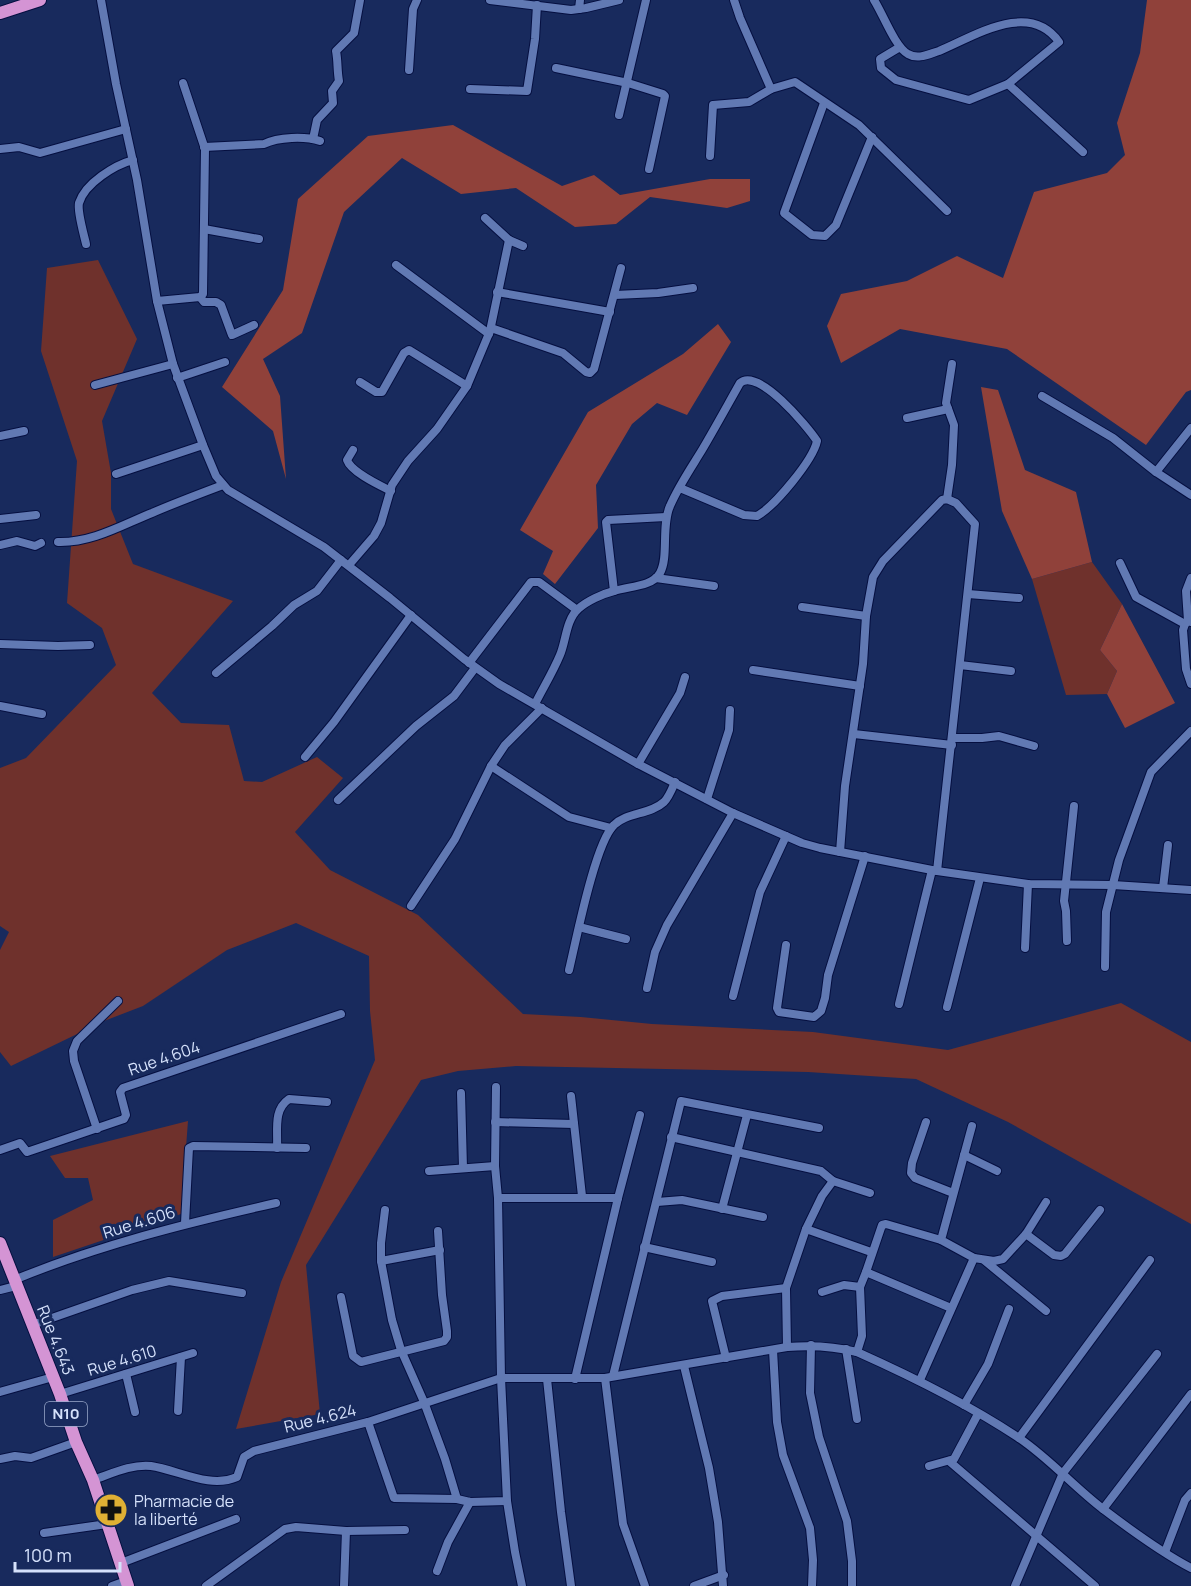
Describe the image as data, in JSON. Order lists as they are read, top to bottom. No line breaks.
{"streets":{"highway":["Rue 4.643","N10"],"street":["Rue 4.604","Rue 4.606","Rue 4.610","Rue 4.624"]},"crossings":[["Rue 4.606","Rue 4.643"],["Rue 4.643","Rue 4.610"],["Rue 4.643","Rue 4.624"]],"places":{"pharmacy":["Pharmacie de la liberté"]},"scale_bar":"100 m"}
